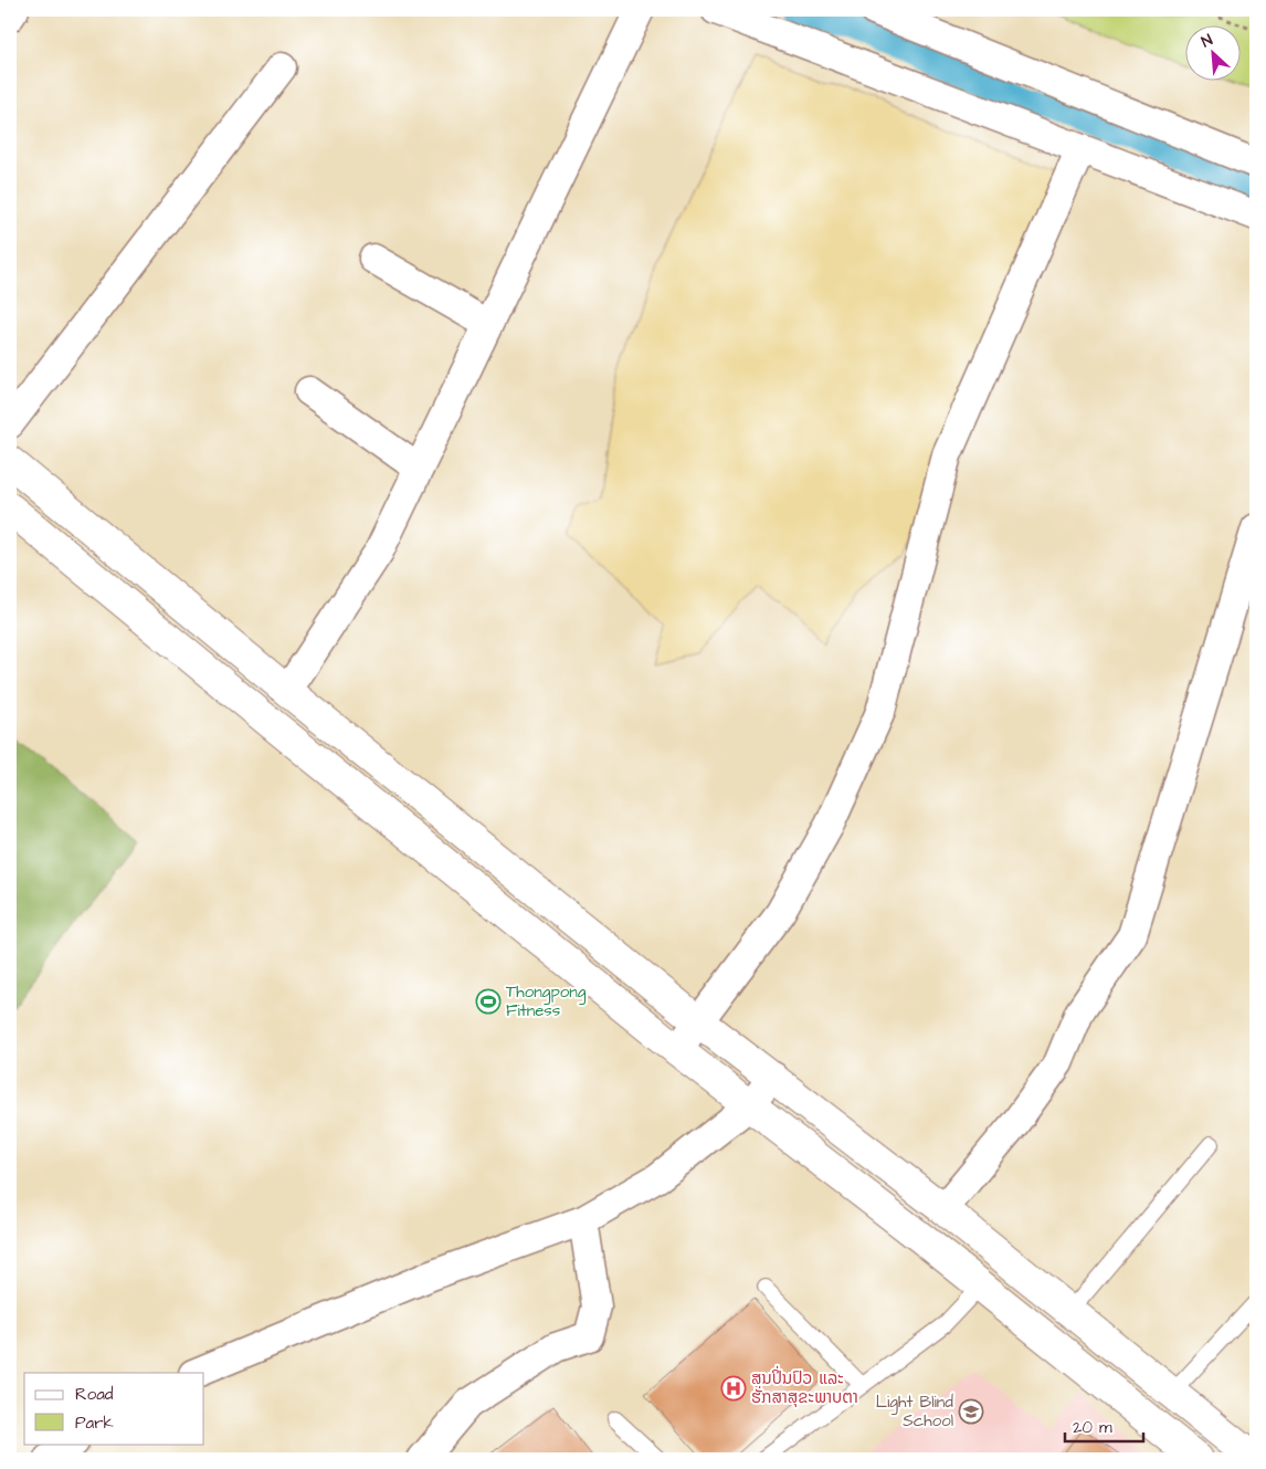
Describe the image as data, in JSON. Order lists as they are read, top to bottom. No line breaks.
{"places":{"sports":["Thongpong Fitness"],"hospital":["ສູນປິ່ນປົວ ແລະ ຮັກສາສຸຂະພາບຕາ"],"school or university":["Light Blind School"]},"legend":["Road","Park"],"scale_bar":"20 m","north":"top left"}
